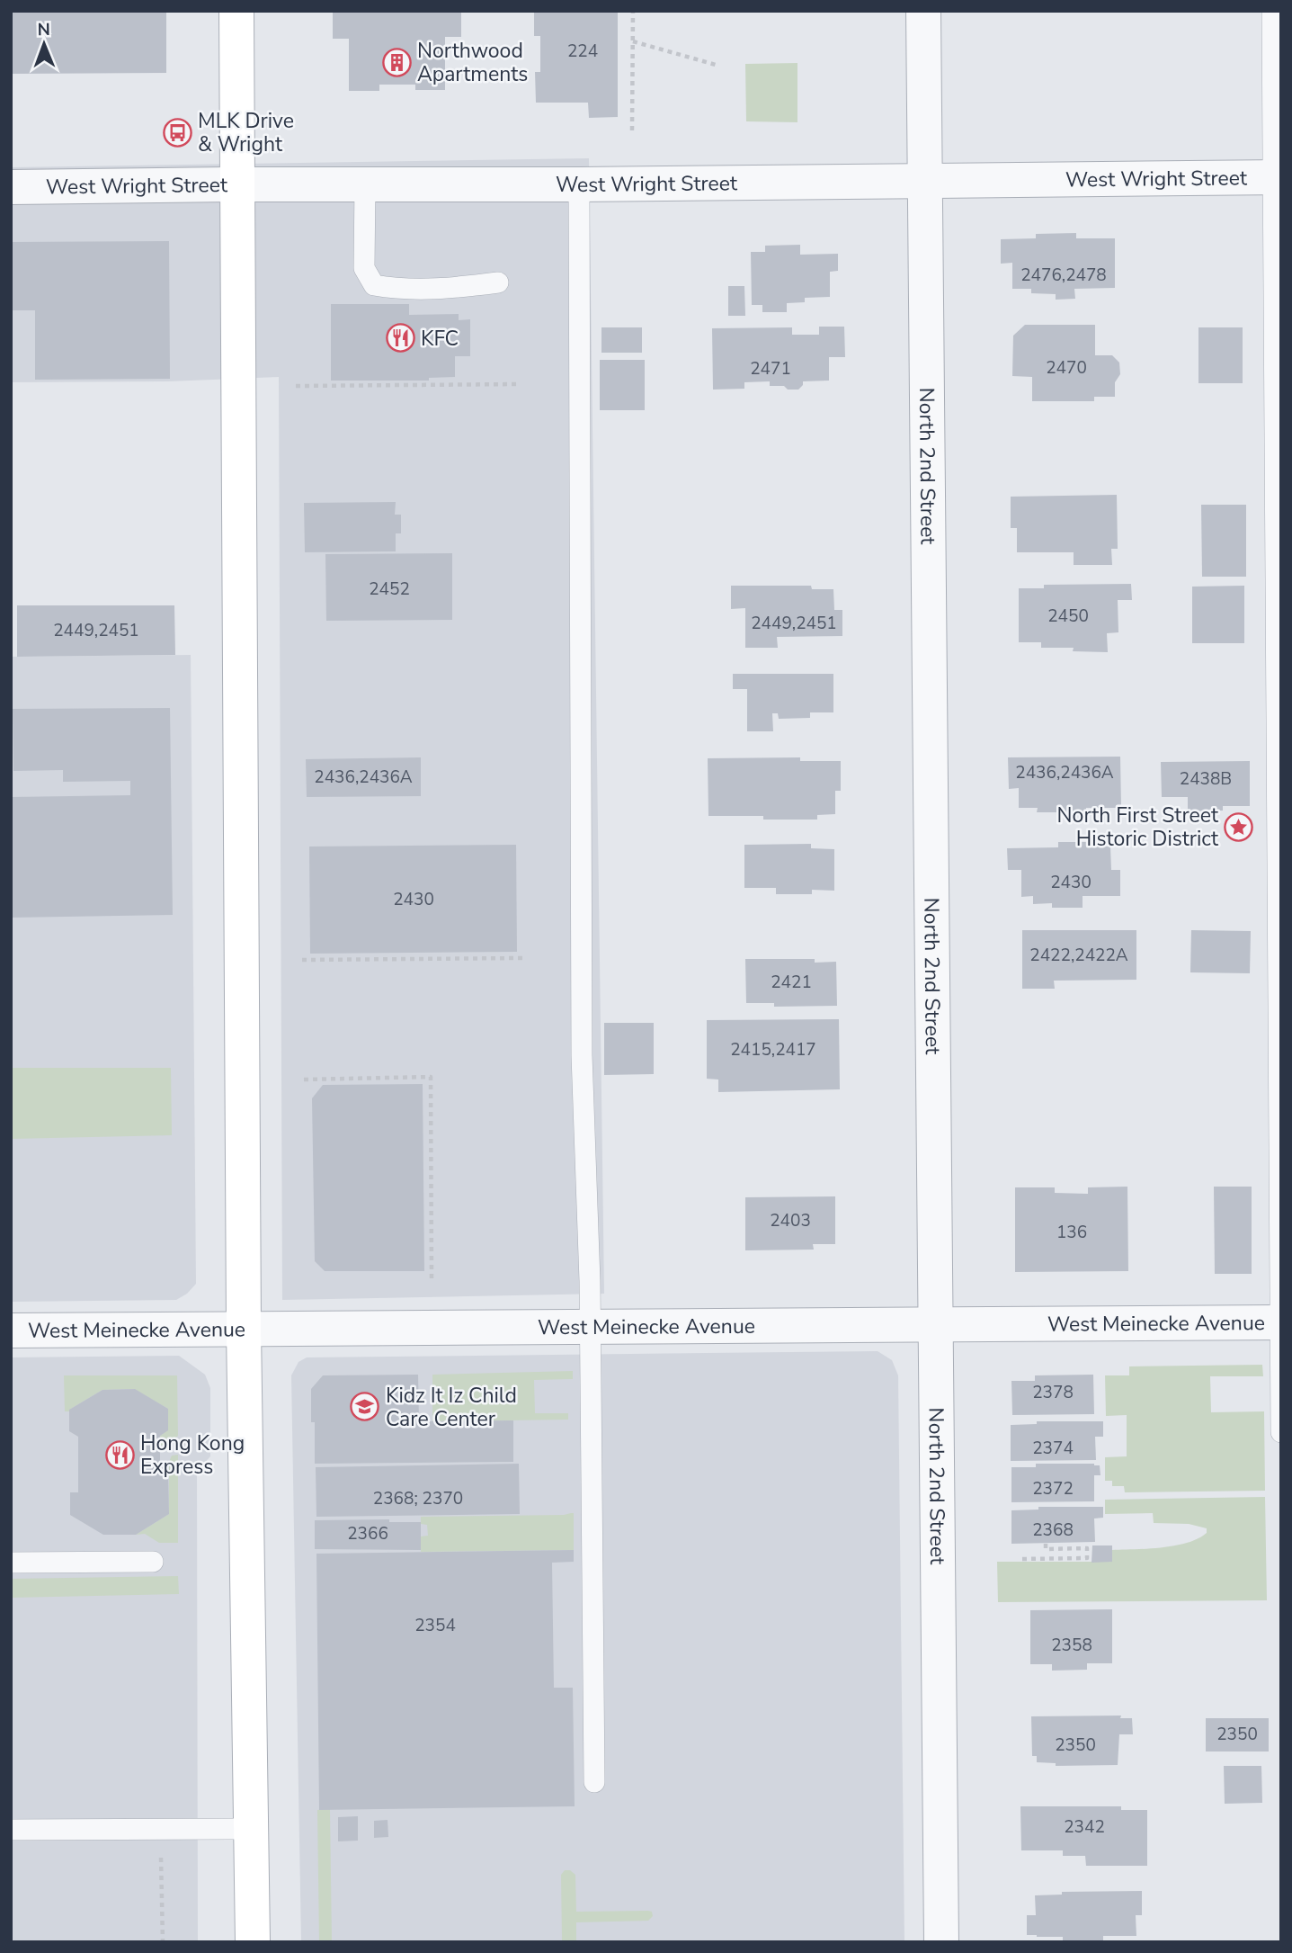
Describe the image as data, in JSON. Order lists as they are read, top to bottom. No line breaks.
{"streets":{"street":["West Wright Street","North 2nd Street","West Meinecke Avenue"]},"crossings":[["West Wright Street","North 2nd Street"],["North 2nd Street","West Meinecke Avenue"]],"places":{"building":["Northwood Apartments"],"bus stop":["MLK Drive & Wright"],"restaurant":["KFC","Hong Kong Express"],"place":["North First Street Historic District"],"school or university":["Kidz It Iz Child Care Center"]},"house_numbers":["224","2476,2478","2470","2471","2452","2450","2449,2451","2449,2451","2436,2436A","2436,2436A","2438B","2430","2430","2422,2422A","2421","2415,2417","2403","136","2378","2374","2372","2368; 2370","2368","2366","2354","2358","2350","2350","2342"],"north":"top"}
